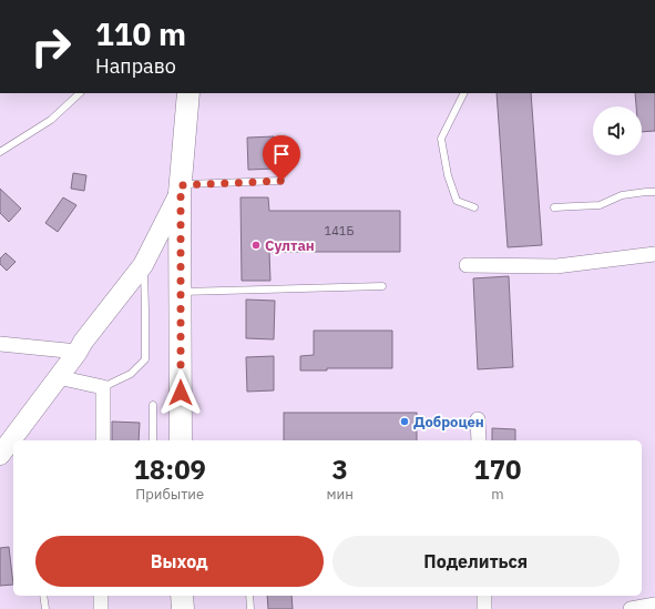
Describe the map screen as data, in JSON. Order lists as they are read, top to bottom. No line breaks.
{"places":["Султан","Доброцен"],"house_numbers":["141Б"],"page":{"turn":["110 m","Направо"],"eta":["18:09","Прибытие","3","мин","170","m"],"buttons":["Выход","Поделиться"]}}
